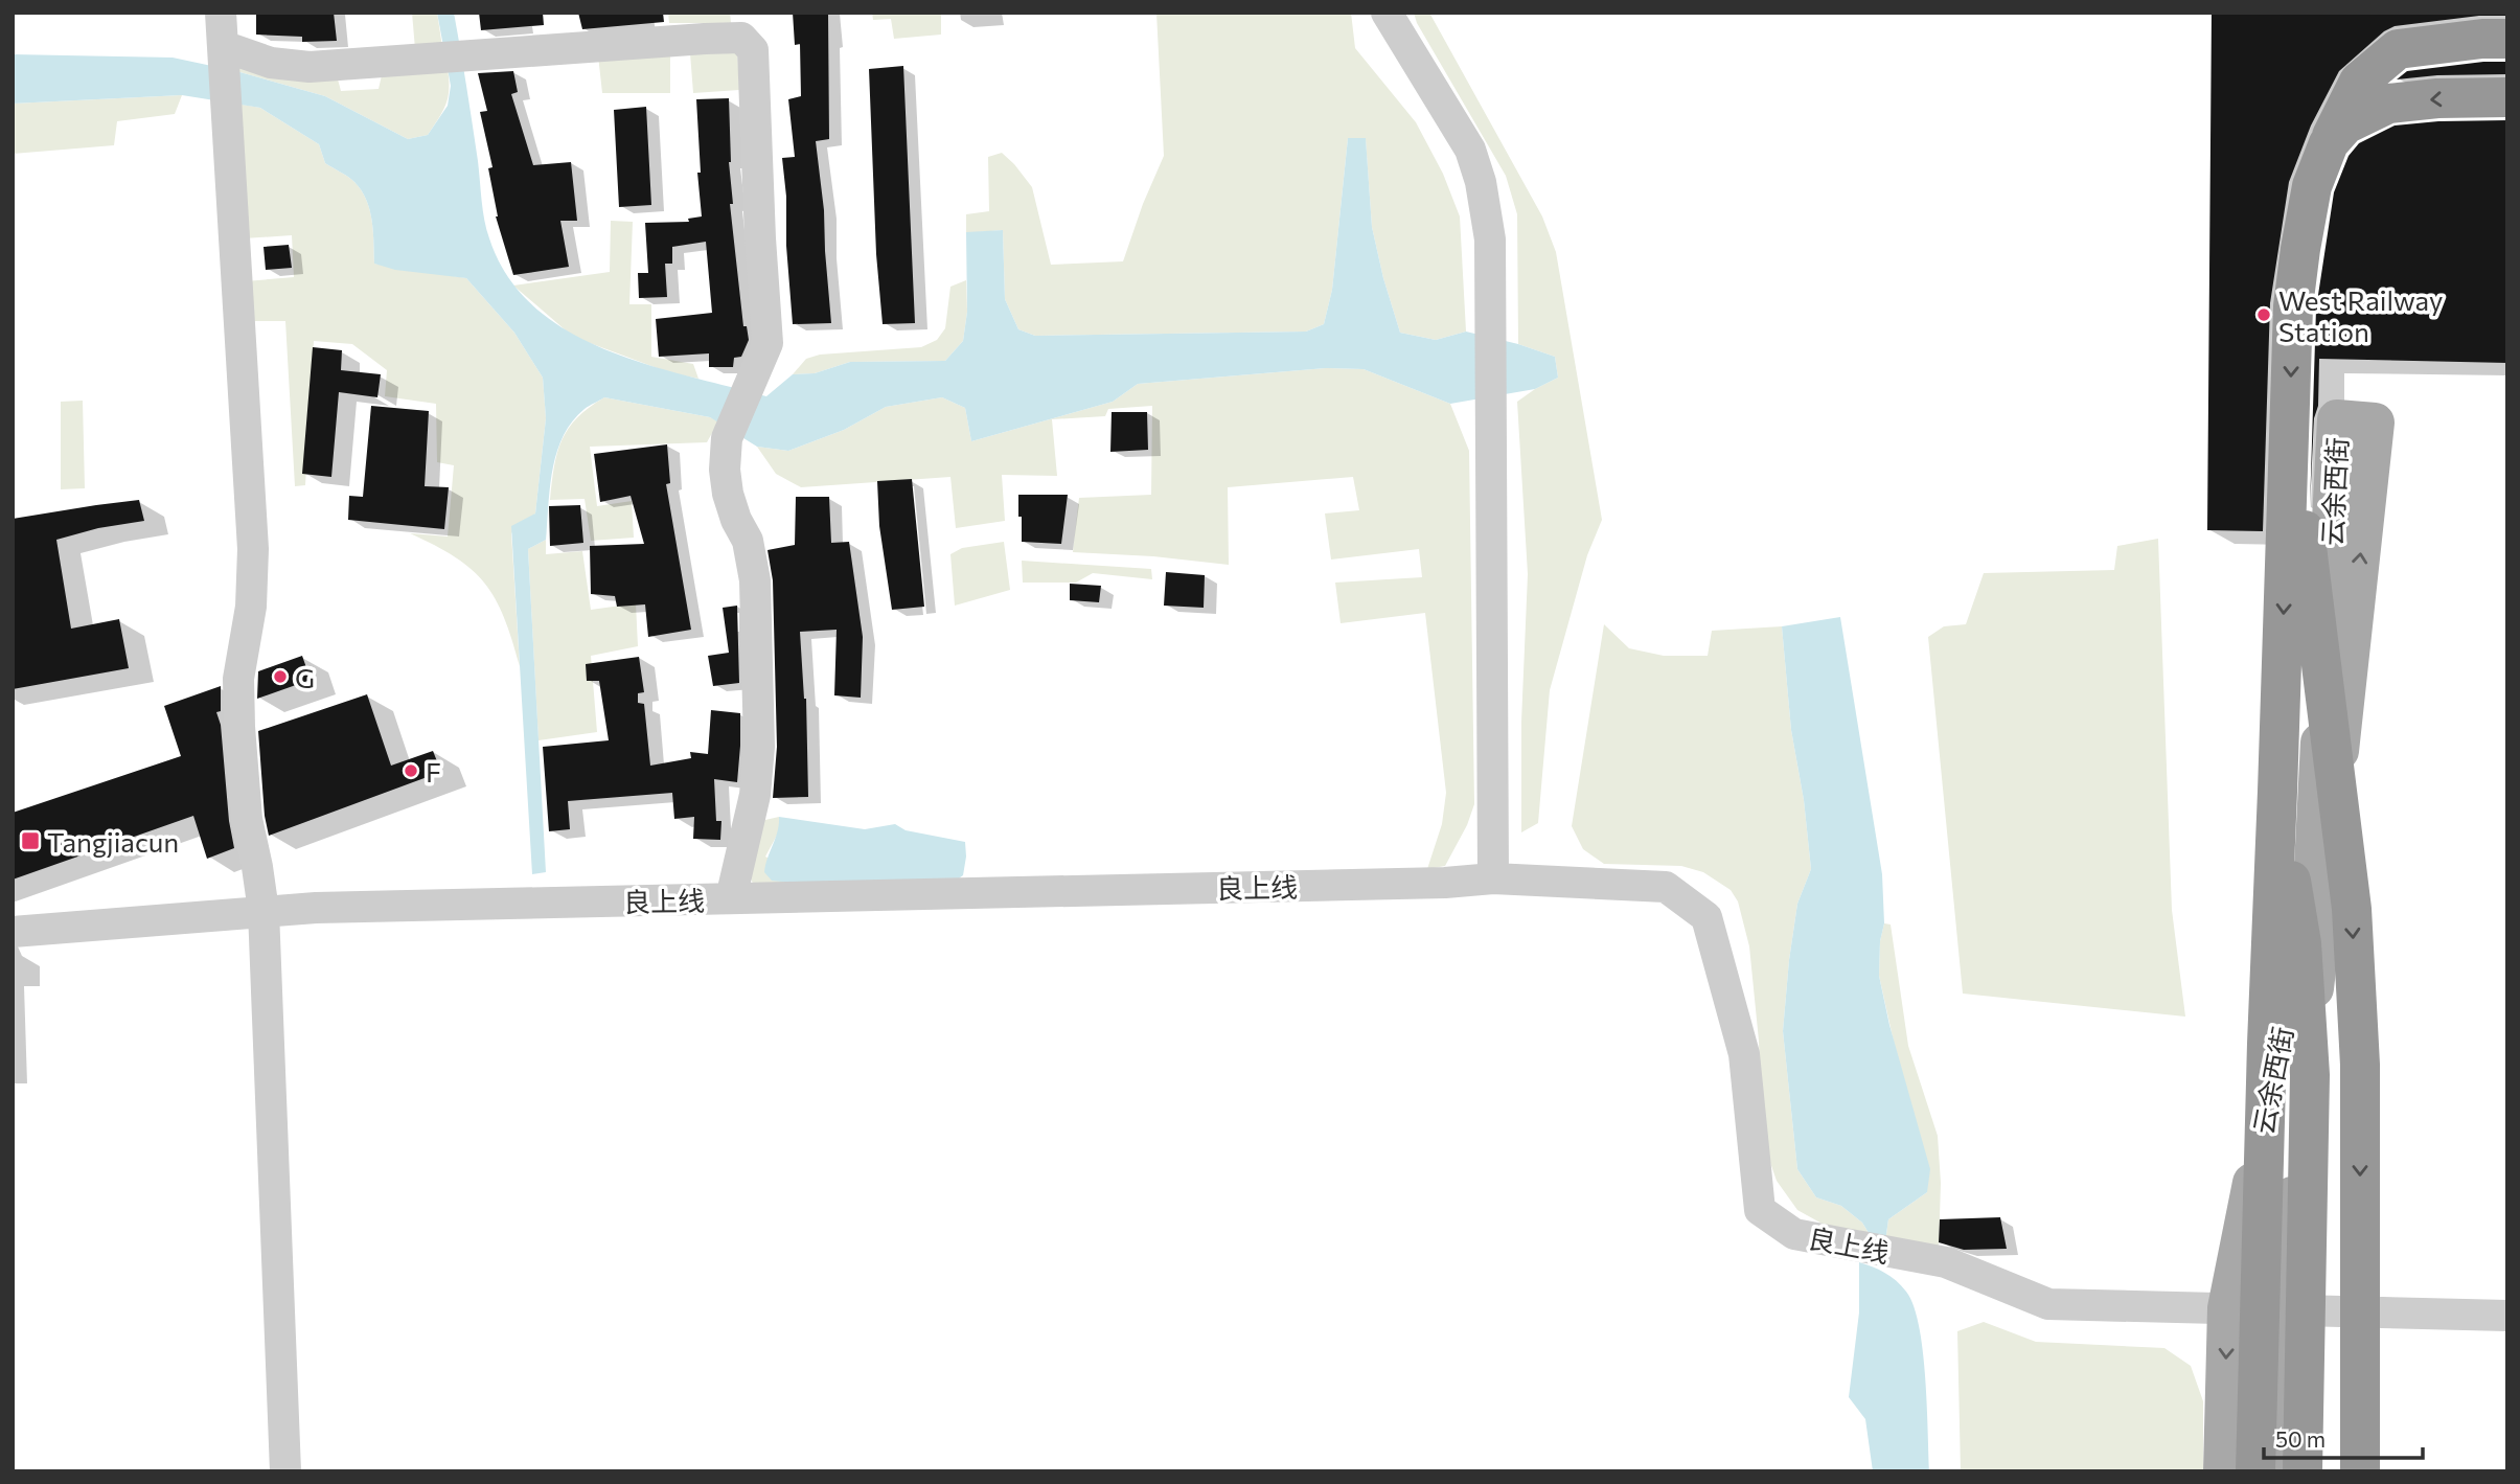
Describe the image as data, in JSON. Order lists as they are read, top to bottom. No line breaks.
{"streets":{"main road":["云余西街"],"street":["良上线"]},"crossings":[["云余西街","良上线"]],"places":{"other":["West Railway Station","G","F"],"transit":["Tangjiacun"]},"scale_bar":"50 m"}
